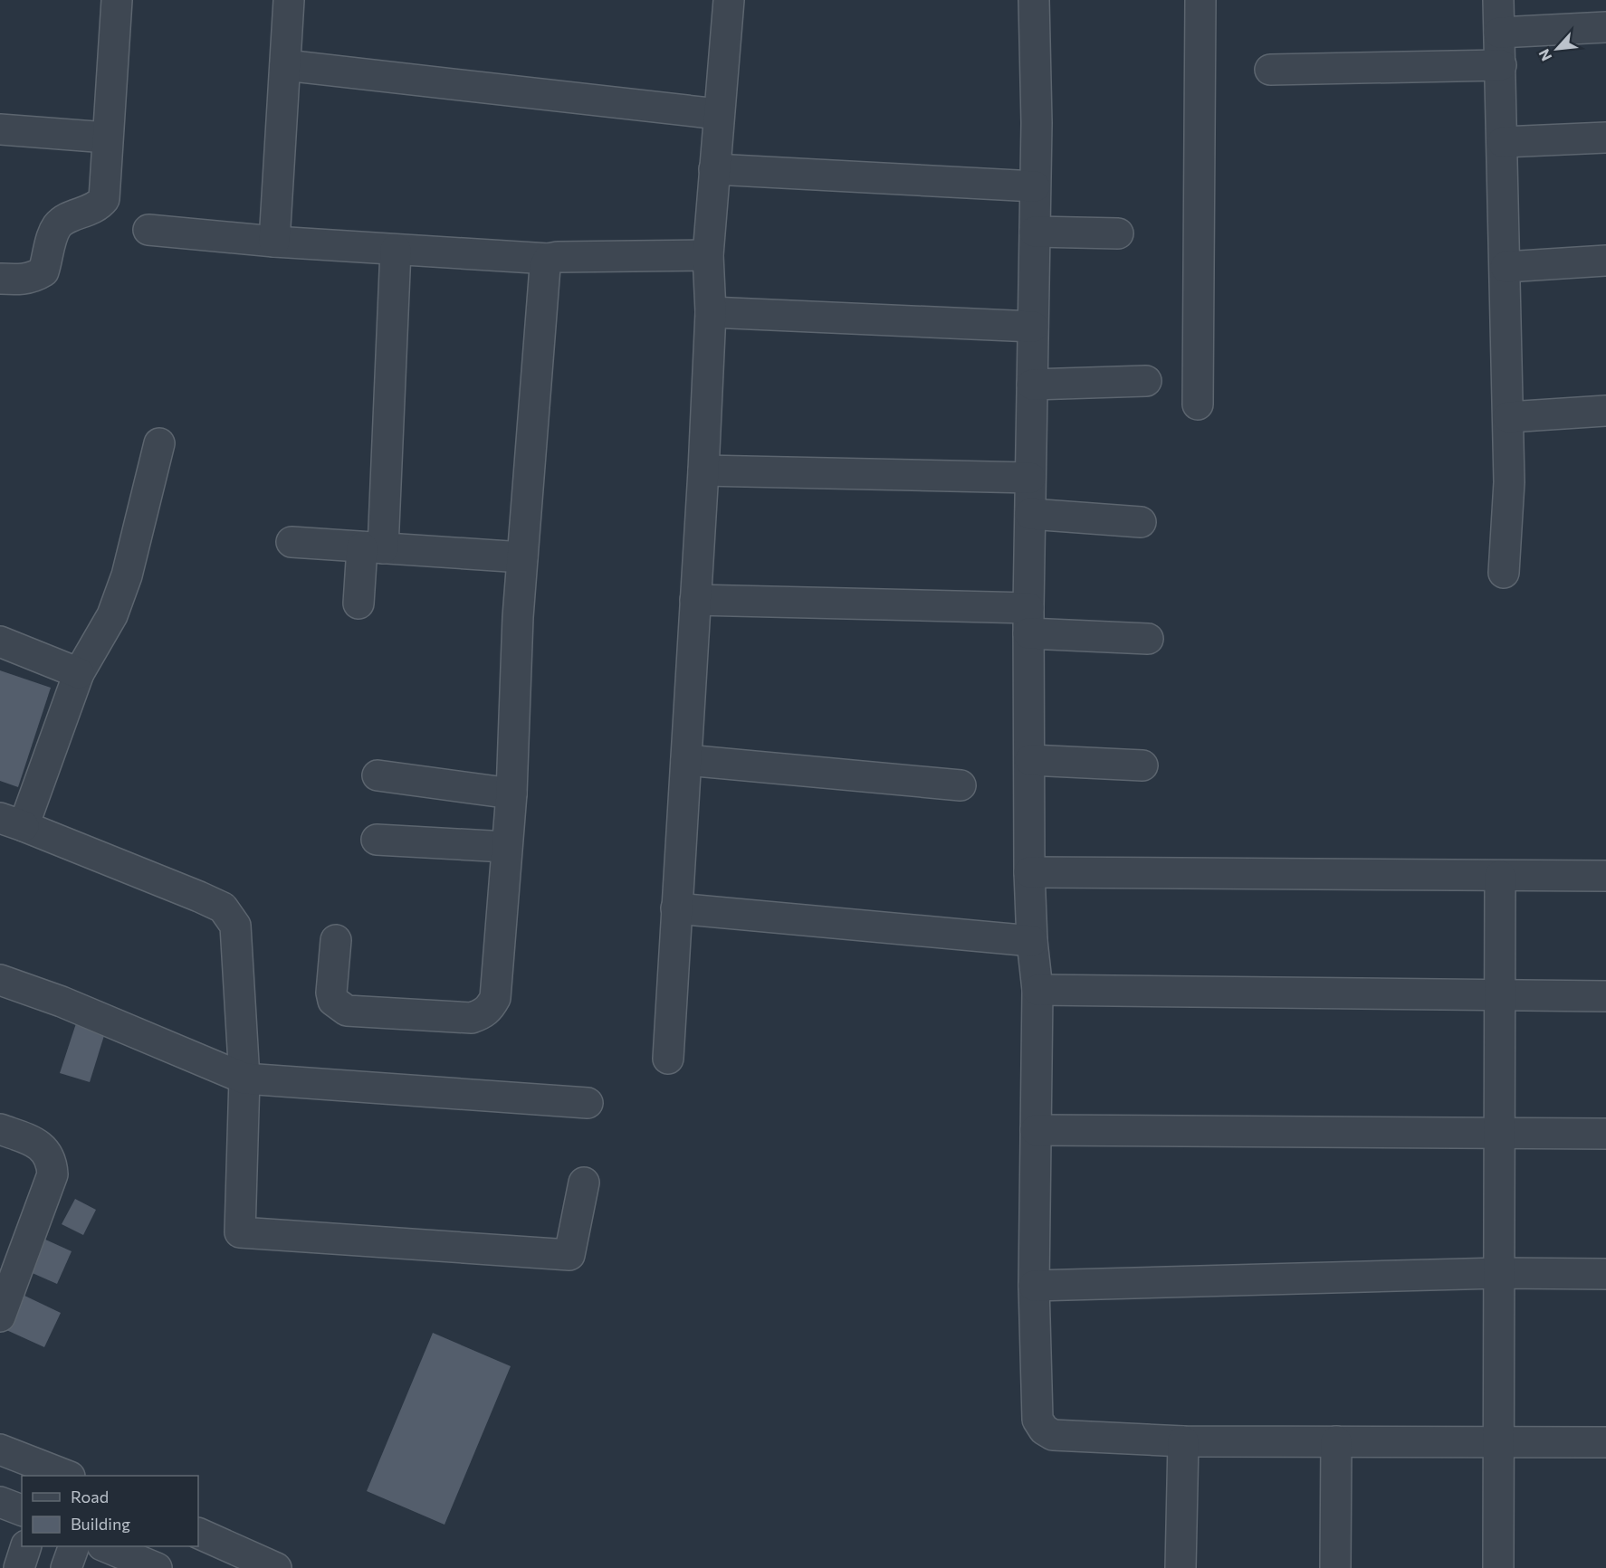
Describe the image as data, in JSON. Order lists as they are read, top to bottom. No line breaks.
{"legend":["Road","Building"],"north":"bottom left"}
